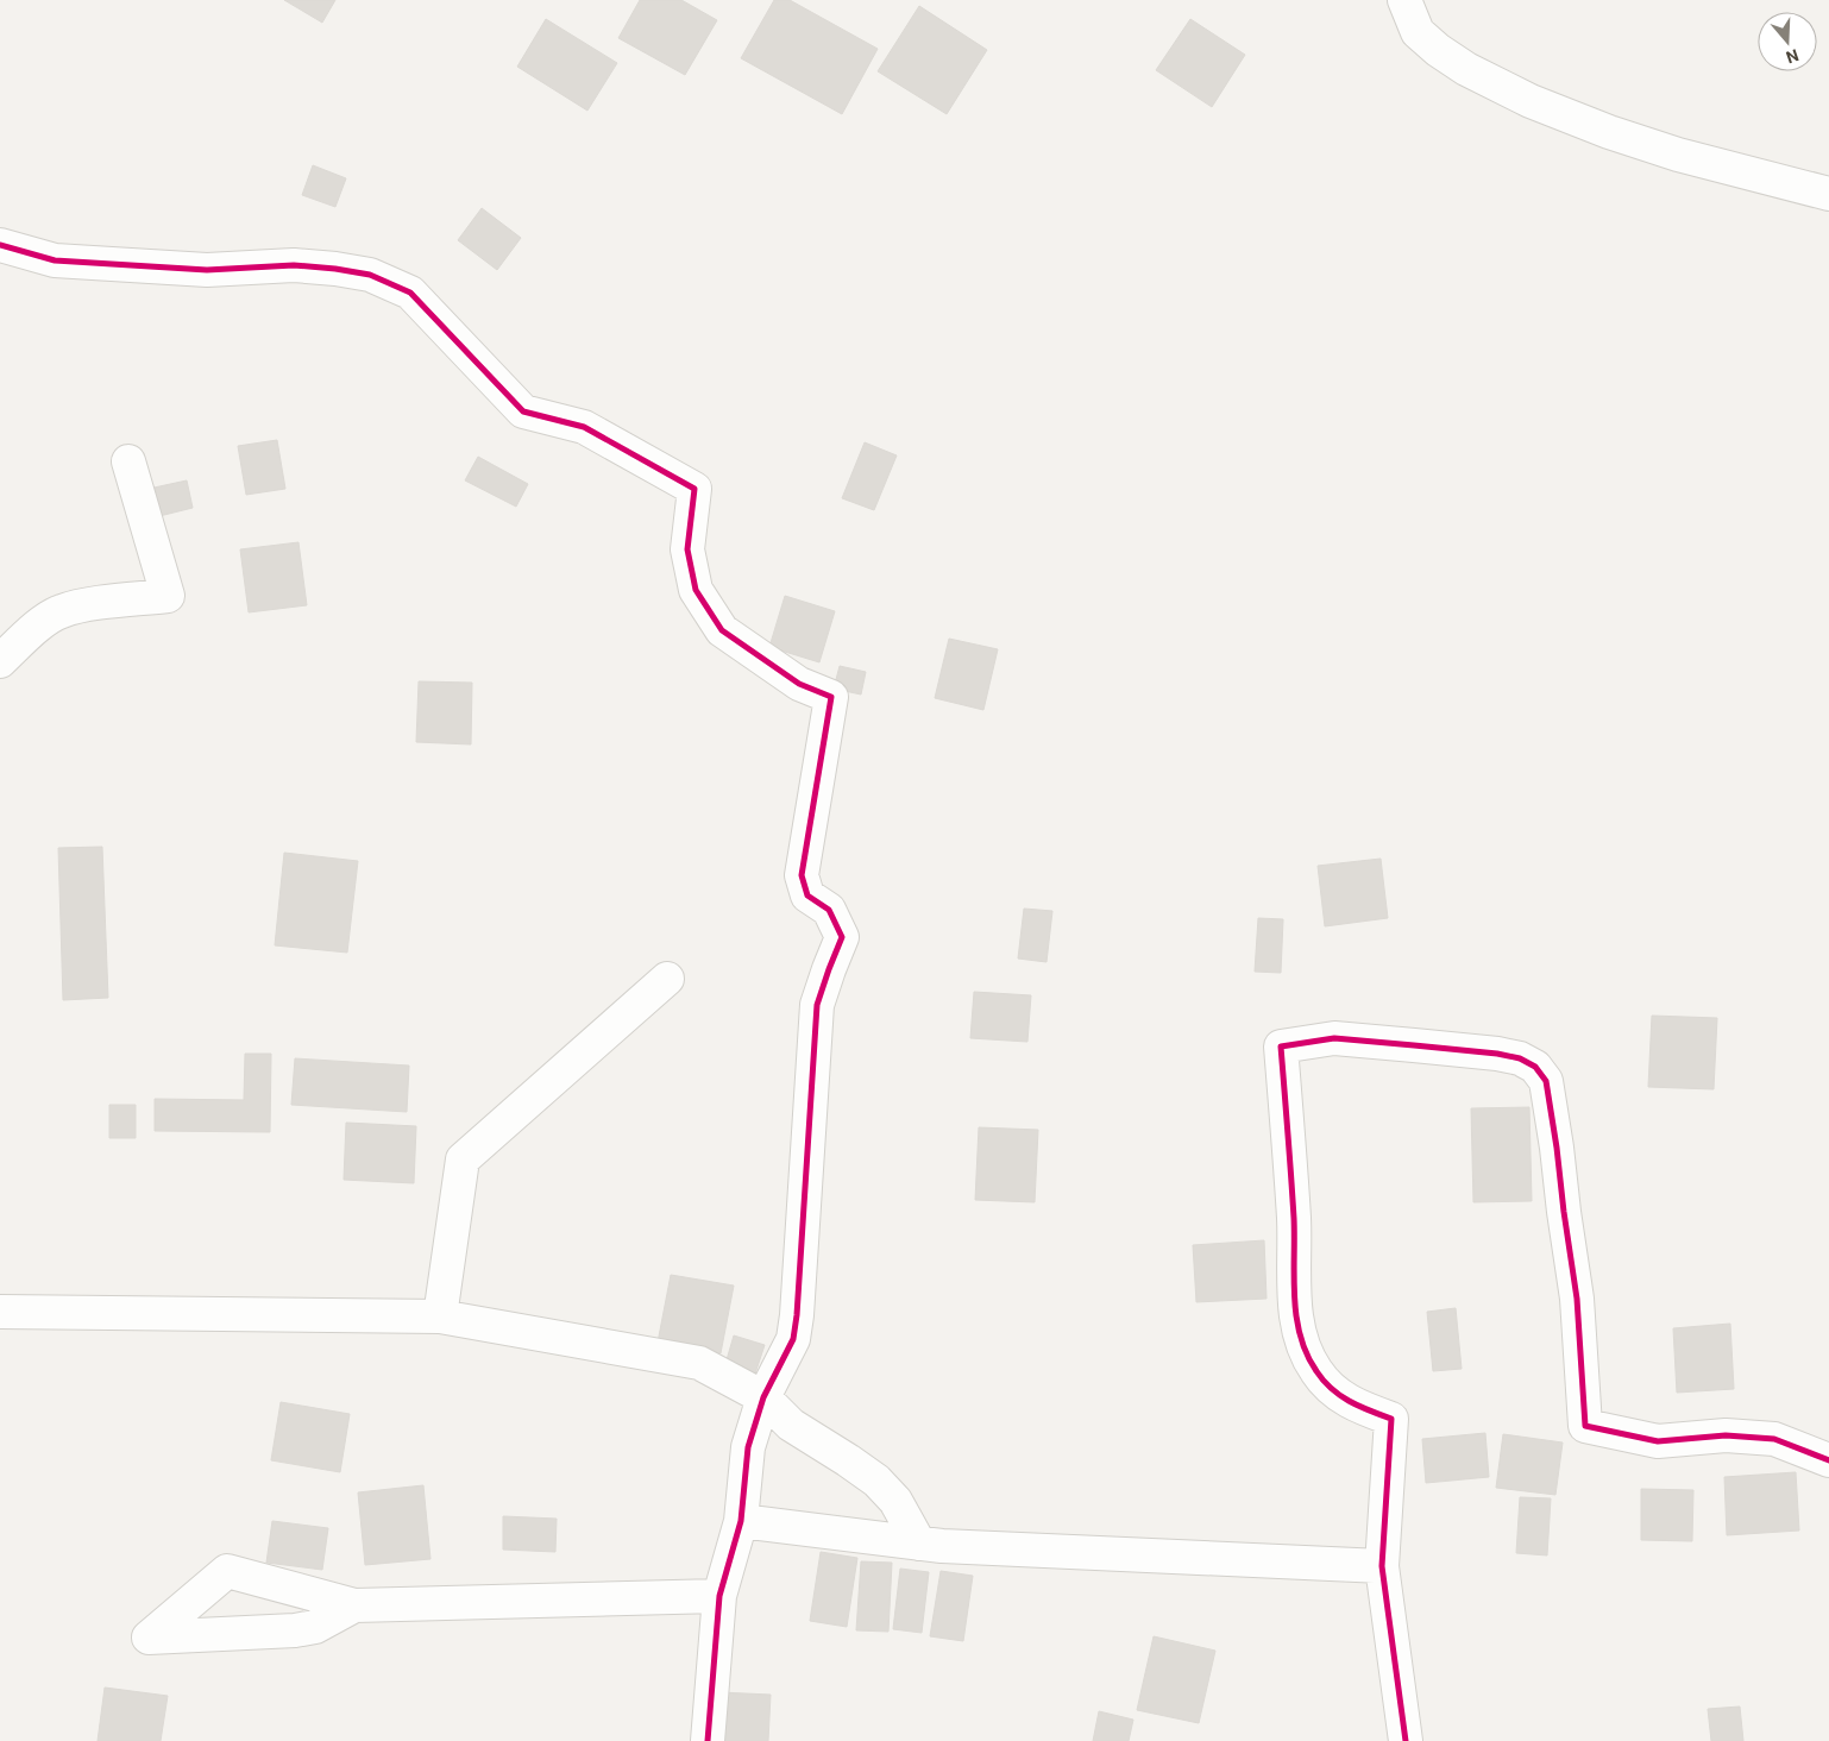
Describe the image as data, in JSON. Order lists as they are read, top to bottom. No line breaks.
{"north":"bottom"}
